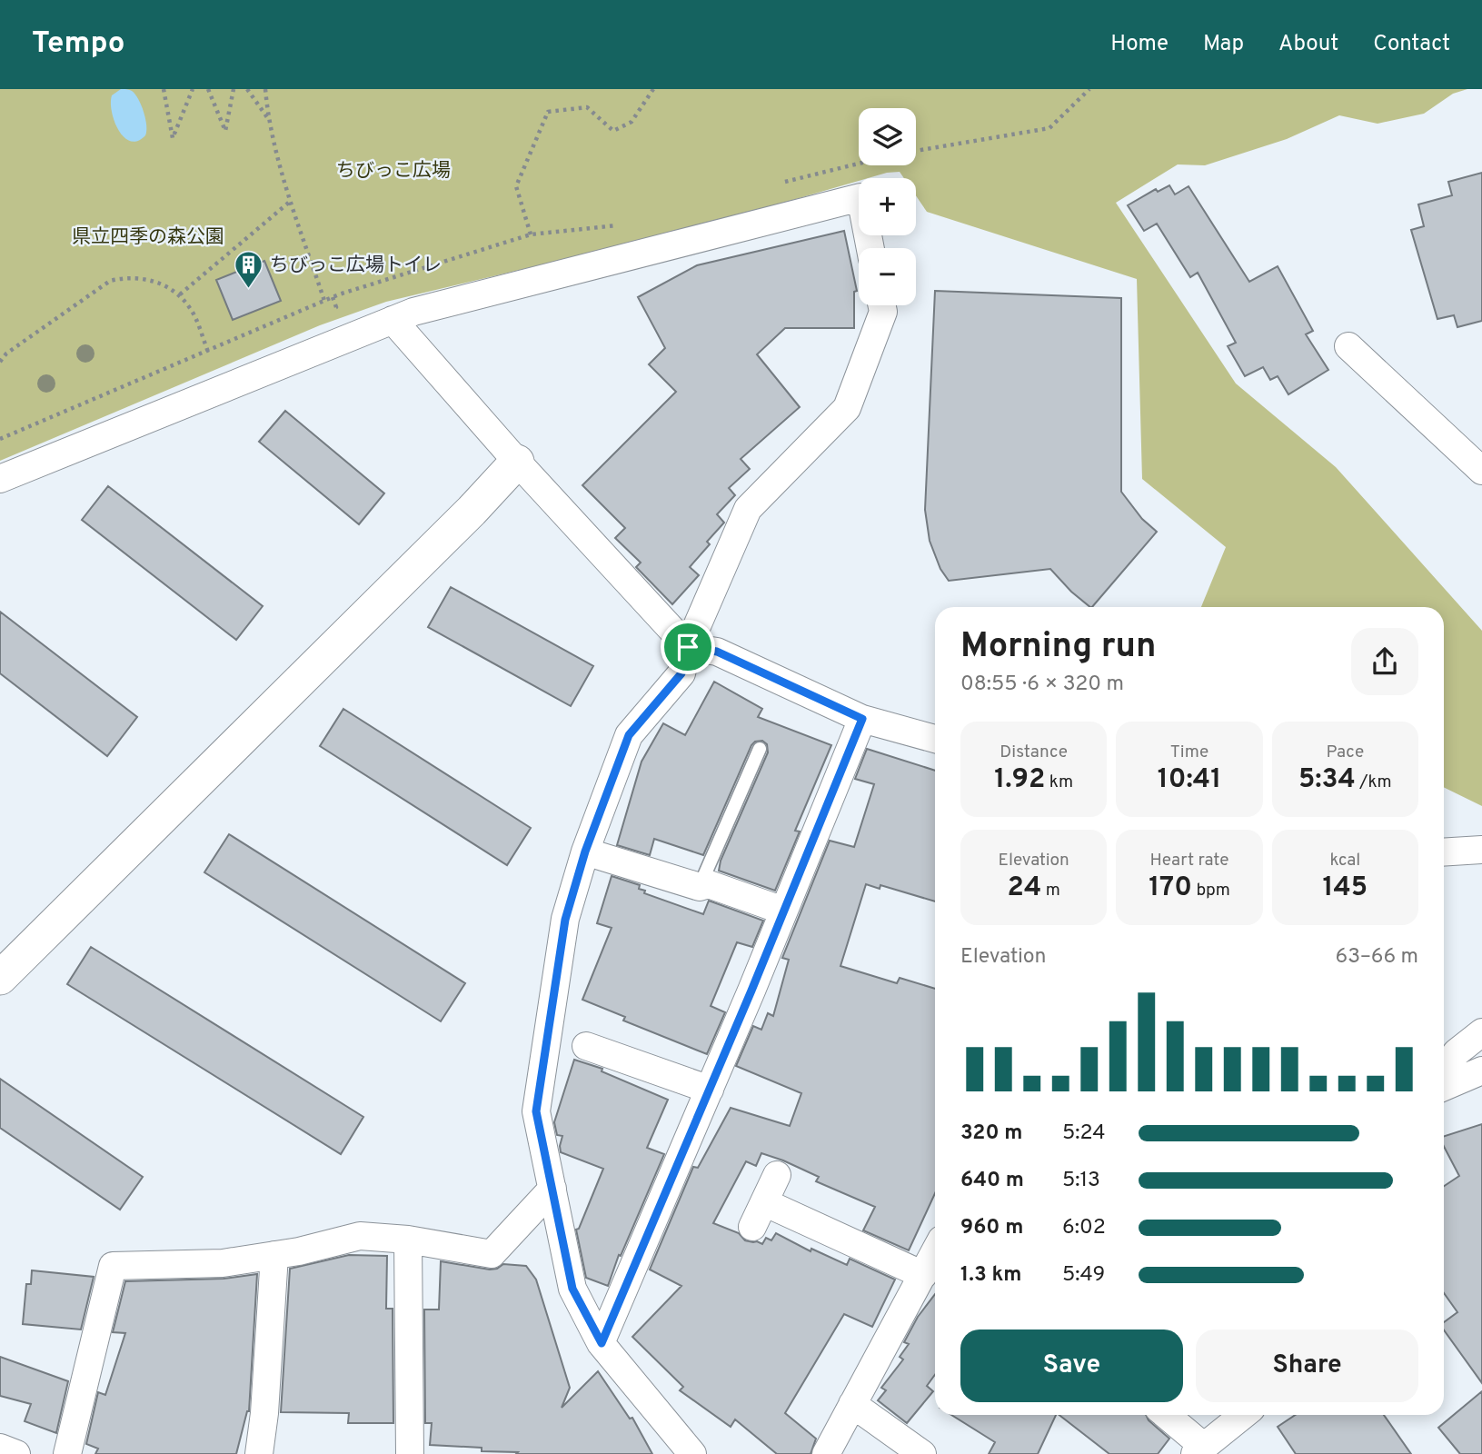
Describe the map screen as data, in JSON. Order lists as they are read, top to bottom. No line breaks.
{"parks":["ちびっこ広場","県立四季の森公園"],"places":{"building":["ちびっこ広場トイレ"]},"page":{"header":"Tempo","nav":["Home","Map","About","Contact"],"map_buttons":["+","−"],"heading":["Morning run","08:55 · 6 × 320 m"],"stats":[["Distance","1.92 km"],["Time","10:41"],["Pace","5:34 /km"],["Elevation","24 m"],["Heart rate","170 bpm"],["kcal","145"]],"chart":["Elevation","63–66 m"],"list":[{"name":"320 m","note":"5:24"},{"name":"640 m","note":"5:13"},{"name":"960 m","note":"6:02"},{"name":"1.3 km","note":"5:49"}],"buttons":["Save","Share"]}}
